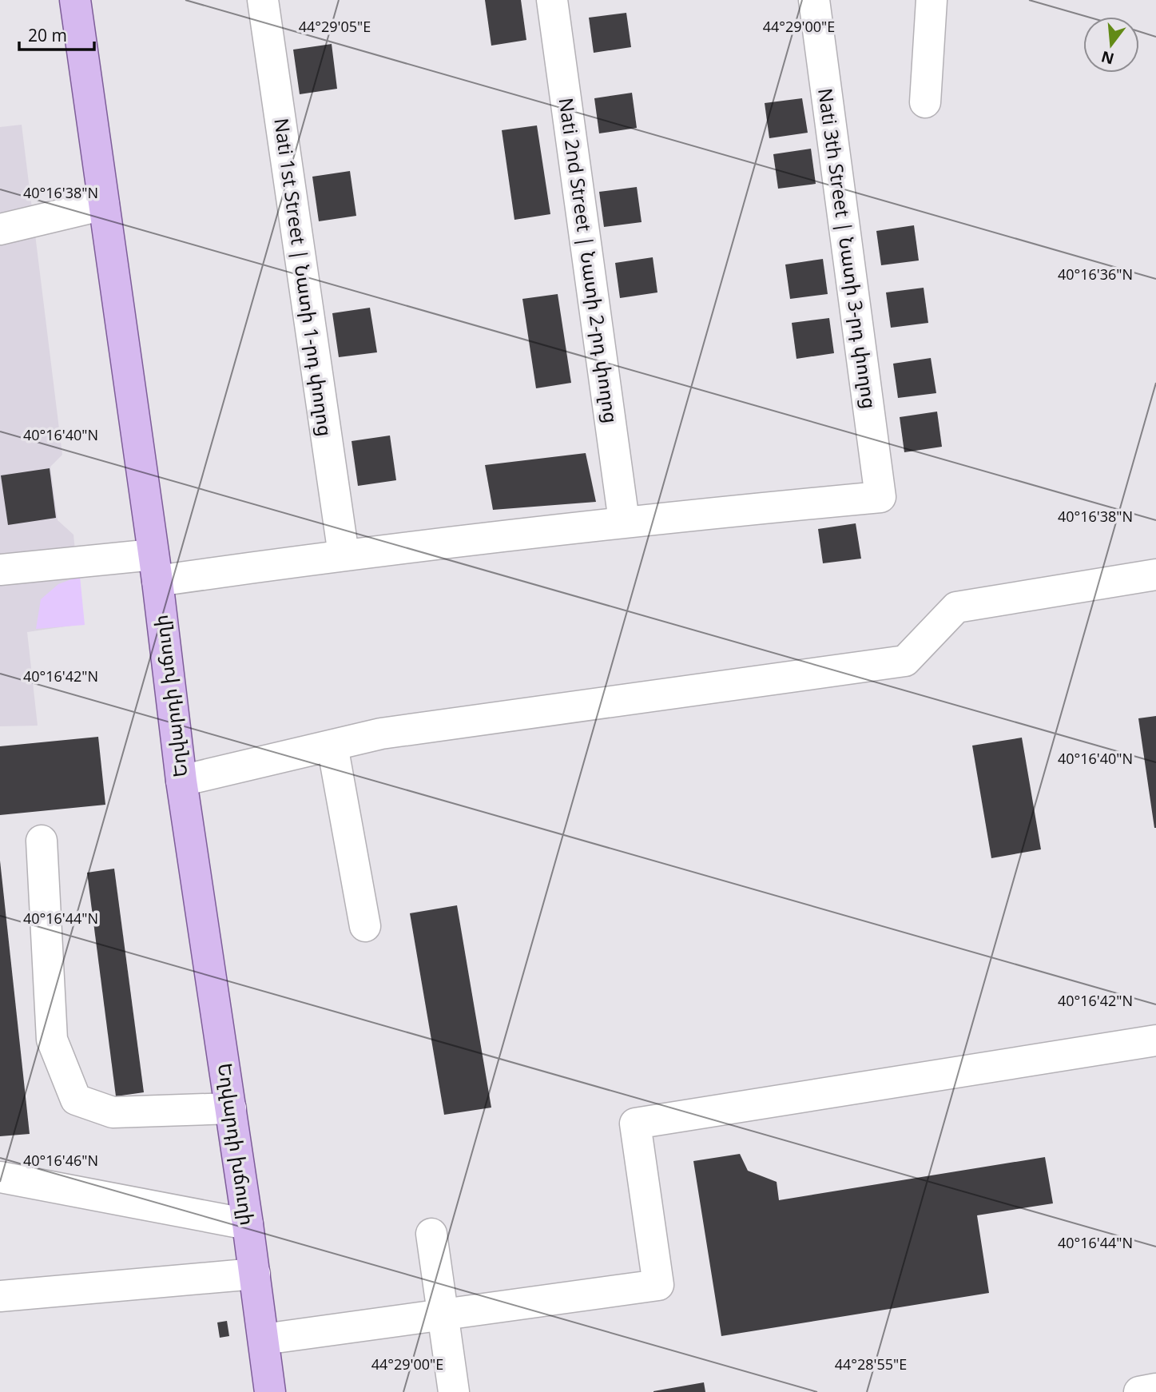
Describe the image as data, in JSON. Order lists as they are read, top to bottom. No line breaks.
{"streets":{"main road":["Եղվարդի խճուղի"],"street":["Nati 3th Street | Նատի 3-րդ փողոց","Nati 2nd Street | Նատի 2-րդ փողոց","Nati 1st Street | Նատի 1-րդ փողոց"]},"crossings":[["Nati 3th Street | Նատի 3-րդ փողոց","Nati 2nd Street | Նատի 2-րդ փողոց"]],"scale_bar":"20 m","north":"bottom","coordinates":["44°29'05\"E","44°29'00\"E","40°16'38\"N","40°16'36\"N","40°16'40\"N","40°16'42\"N","40°16'44\"N","40°16'46\"N","44°28'55\"E"]}
